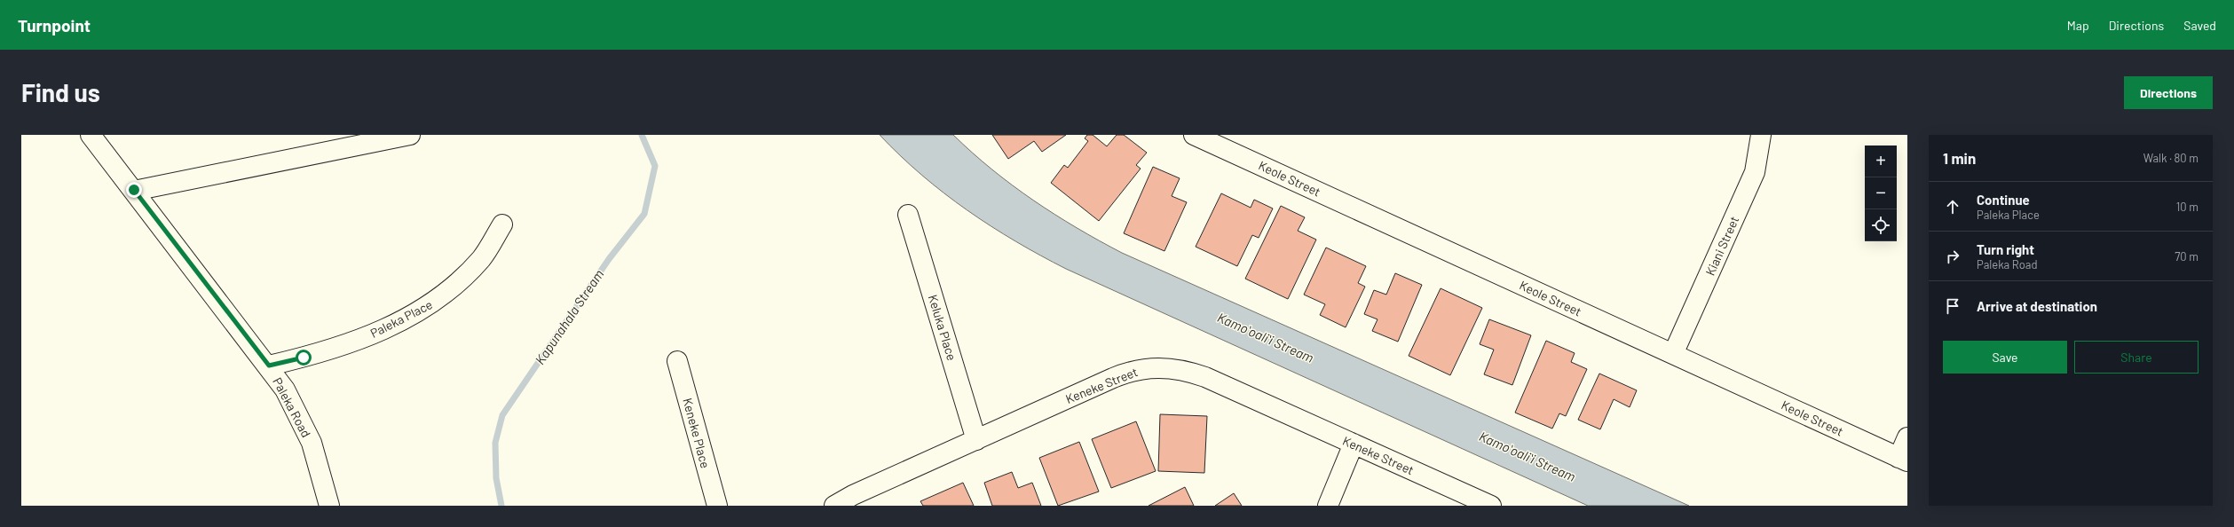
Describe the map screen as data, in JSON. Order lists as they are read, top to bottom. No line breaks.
{"streets":{"street":["Keole Street","Kiani Street","Paleka Place","Keluka Place","Keneke Street","Paleka Road","Keneke Place"]},"crossings":[["Keole Street","Kiani Street"],["Paleka Place","Paleka Road"],["Keluka Place","Keneke Street"]],"water":["Kapunahala Stream","Kamoʻoaliʻi Stream"],"page":{"header":"Turnpoint","nav":["Map","Directions","Saved"],"buttons":["Directions",["Save","Share"]],"title":"Find us","heading":["1 min","Walk · 80 m"],"map_buttons":["+","−"],"list":[["Continue","Paleka Place","10 m"],["Turn right","Paleka Road","70 m"],"Arrive at destination"]}}
